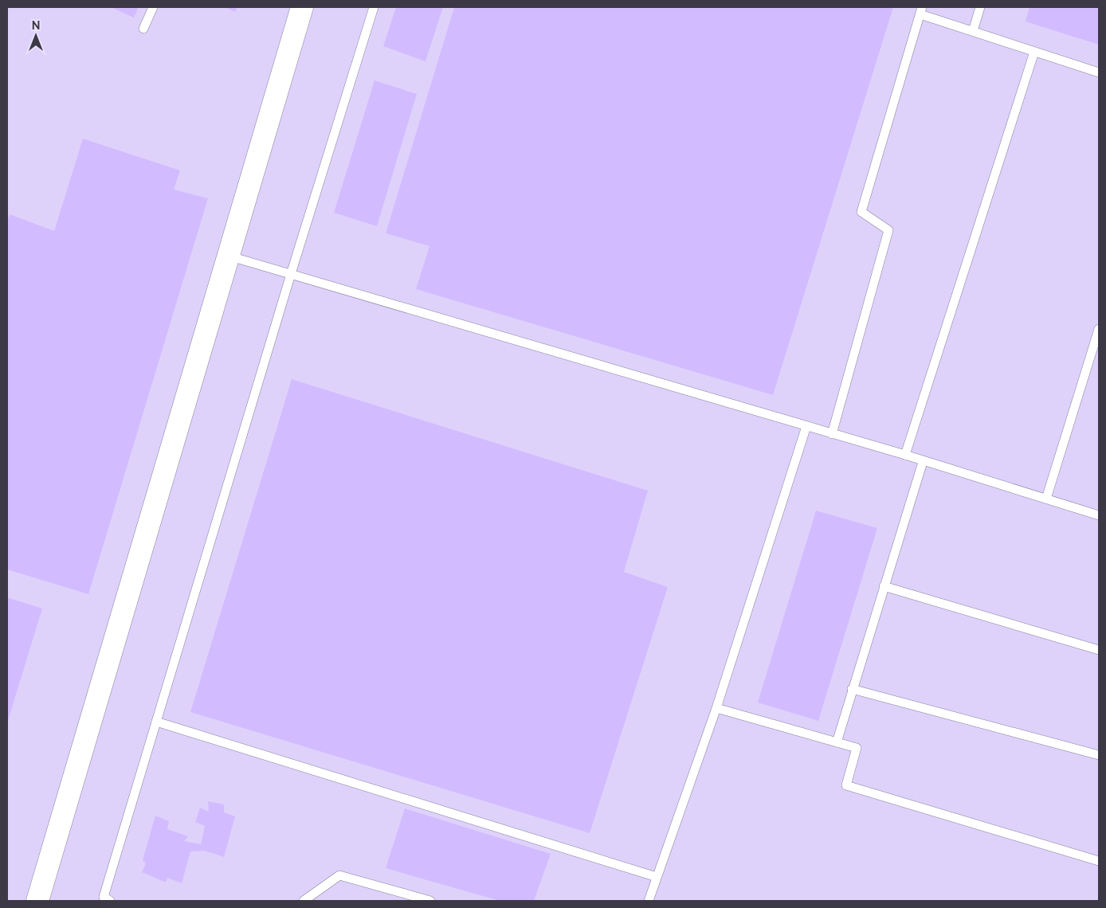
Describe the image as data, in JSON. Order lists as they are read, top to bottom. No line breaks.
{"north":"top"}
